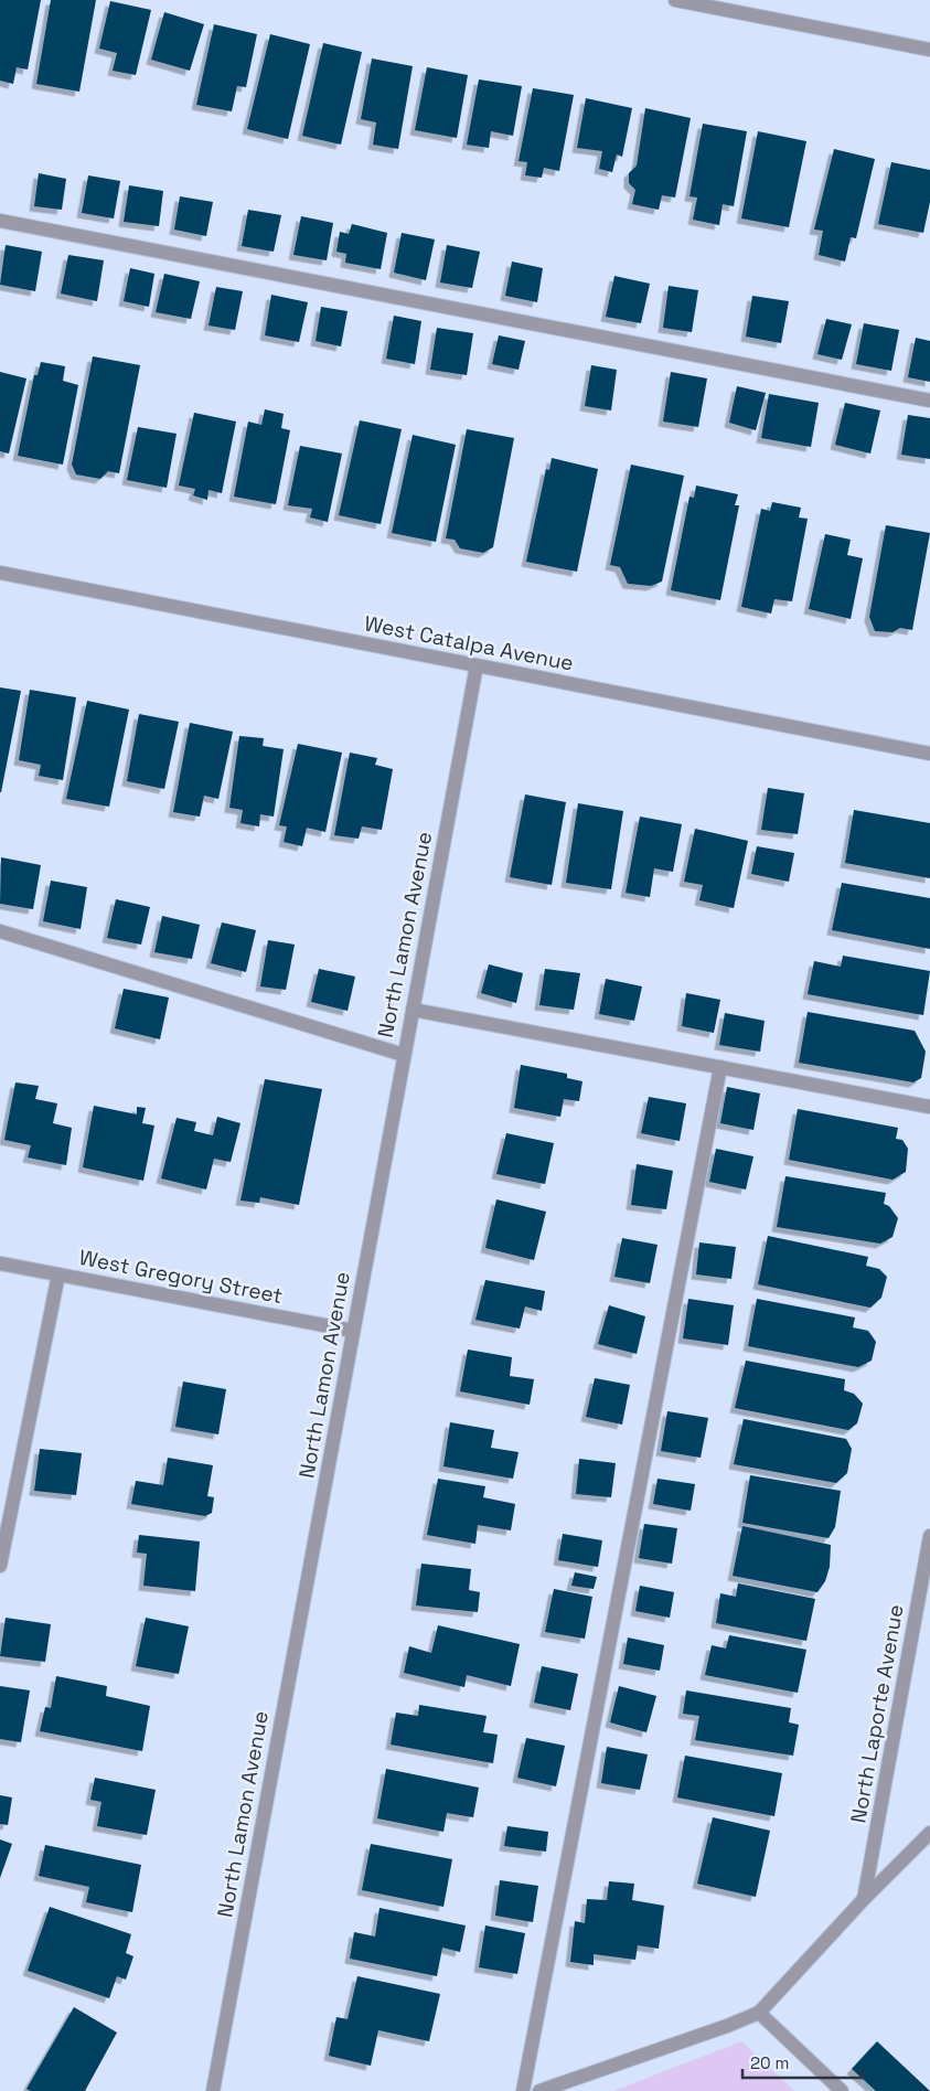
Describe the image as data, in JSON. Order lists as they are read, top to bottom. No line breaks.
{"streets":{"street":["West Catalpa Avenue","North Lamon Avenue","West Gregory Street","North Laporte Avenue"]},"crossings":[["West Catalpa Avenue","North Lamon Avenue"],["North Lamon Avenue","West Gregory Street"]],"scale_bar":"20 m"}
